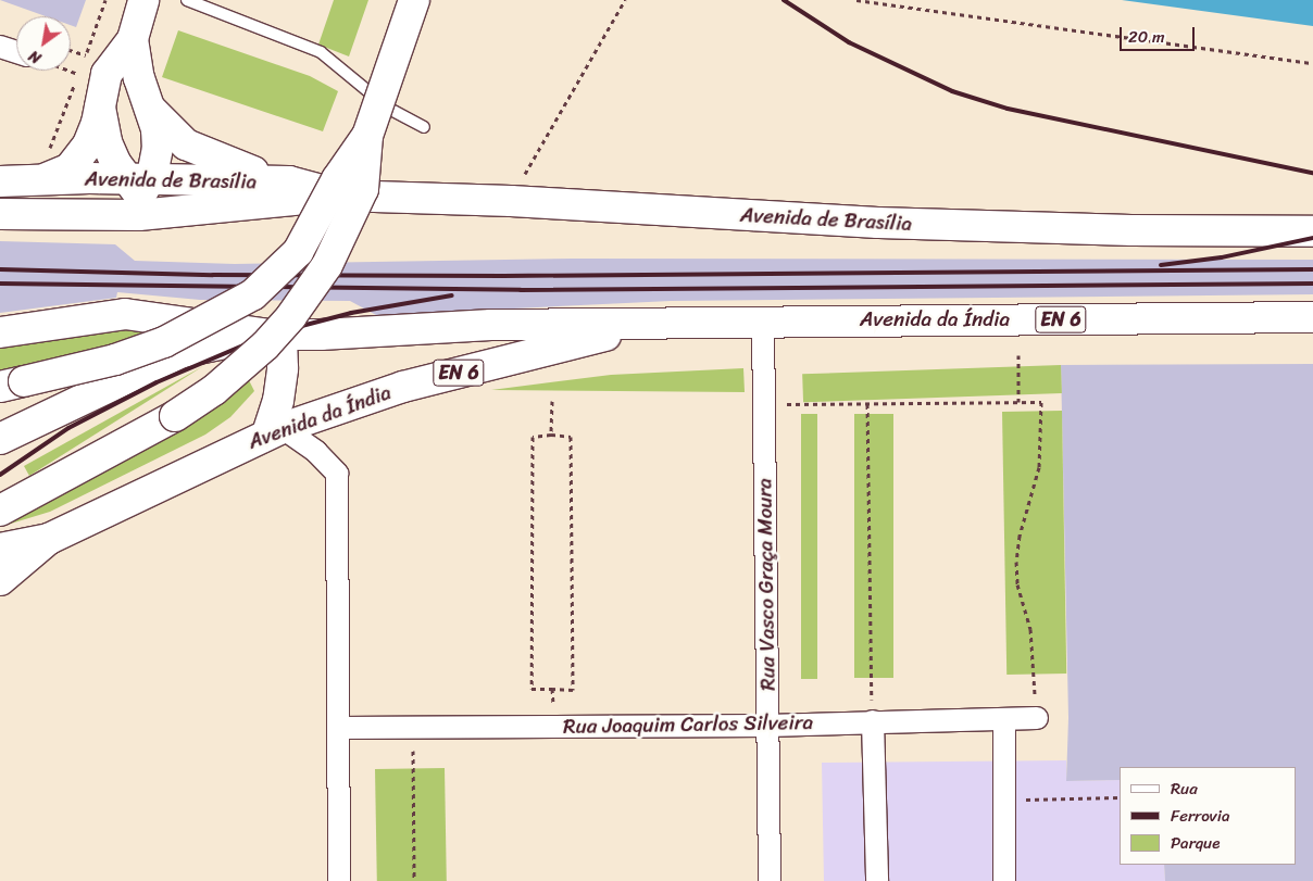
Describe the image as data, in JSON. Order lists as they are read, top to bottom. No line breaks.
{"streets":{"main road":["Avenida de Brasília","Avenida da Índia","EN 6"],"street":["Rua Vasco Graça Moura","Rua Joaquim Carlos Silveira"]},"crossings":[["Avenida da Índia","Rua Vasco Graça Moura"],["Rua Vasco Graça Moura","Rua Joaquim Carlos Silveira"]],"legend":["Rua","Ferrovia","Parque"],"scale_bar":"20 m","north":"bottom left"}
